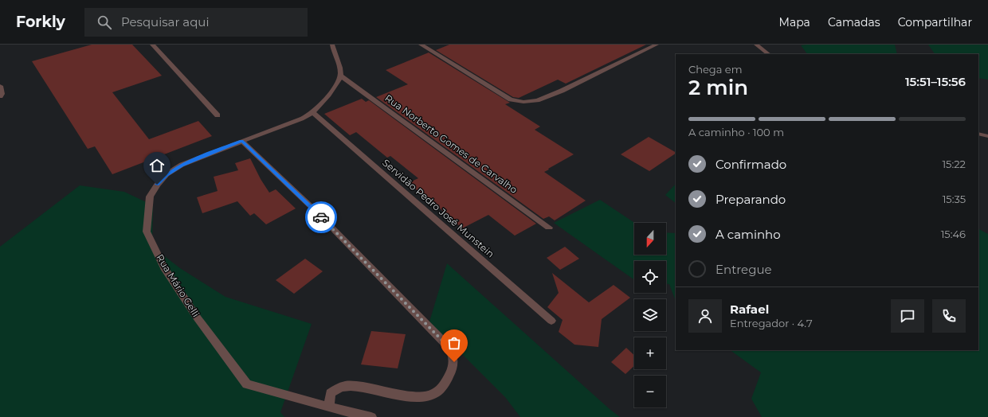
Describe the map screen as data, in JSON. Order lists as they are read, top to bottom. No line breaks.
{"streets":{"street":["Rua Norberto Gomes de Carvalho","Servidão Pedro José Munstein","Rua Mário Gelli"]},"crossings":[["Rua Norberto Gomes de Carvalho","Rua Mário Gelli"],["Servidão Pedro José Munstein","Rua Mário Gelli"]],"north":"bottom","page":{"header":"Forkly","search":"Pesquisar aqui","nav":["Mapa","Camadas","Compartilhar"],"heading":["2 min","Chega em","15:51–15:56"],"panel":["Rafael","Entregador · 4.7"],"bar":"A caminho · 100 m","list":[["Confirmado","15:22"],["Preparando","15:35"],["A caminho","15:46"],"Entregue"],"map_buttons":["+","−"]}}
